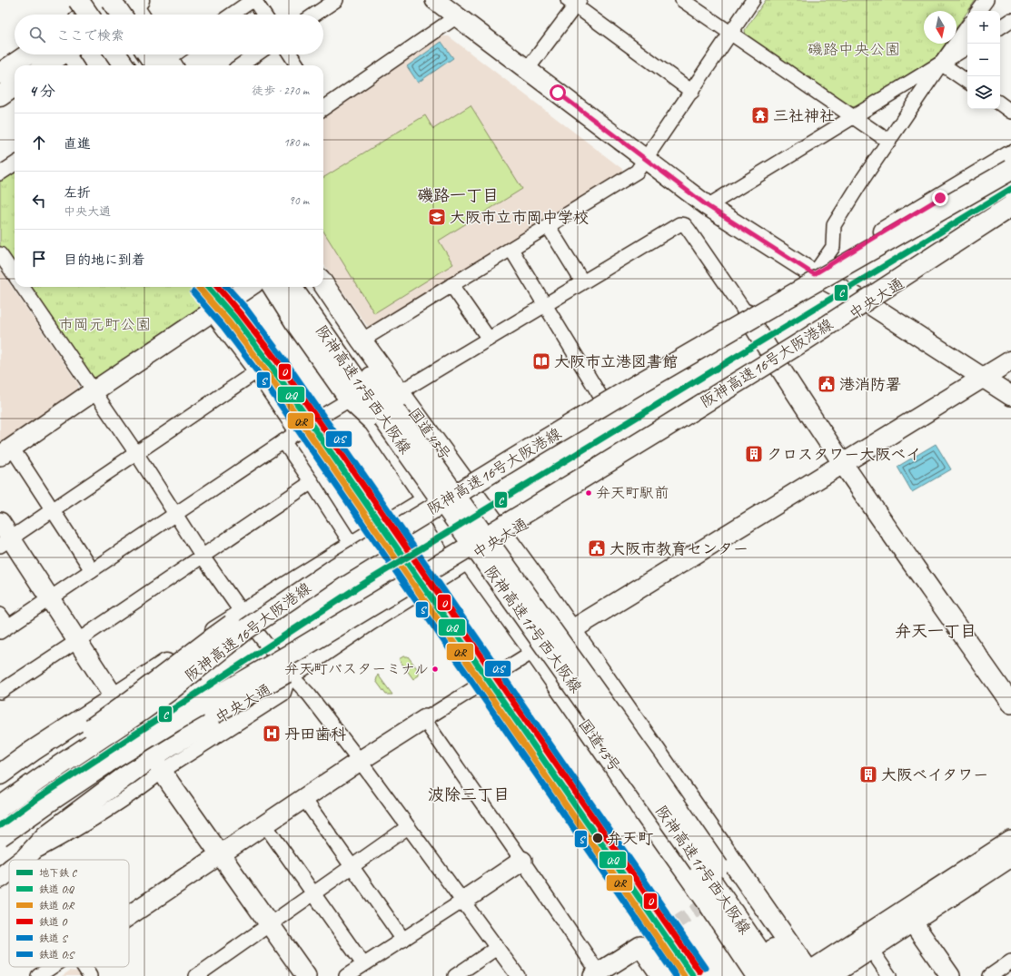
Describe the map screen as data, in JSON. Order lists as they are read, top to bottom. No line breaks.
{"streets":{"main road":["中央大通","阪神高速16号大阪港線","阪神高速17号西大阪線","国道43号"]},"crossings":[["中央大通","国道43号"],["阪神高速17号西大阪線","国道43号"]],"districts":["磯路一丁目","弁天一丁目","波除三丁目"],"parks":["磯路中央公園","市岡元町公園"],"places":{"temple":["三社神社"],"school or university":["大阪市立市岡中学校"],"library":["大阪市立港図書館"],"public building":["港消防署","大阪市教育センター"],"building":["クロスタワー大阪ベイ","大阪ベイタワー"],"other":["弁天町駅前","弁天町バスターミナル","弁天町"],"hospital":["丹田歯科"]},"lines":["metro line C","rail line O;Q","rail line O","rail line O;S","rail line O;R","rail line S"],"legend":["地下鉄 C","鉄道 O;Q","鉄道 O;R","鉄道 O","鉄道 S","鉄道 O;S"],"north":"bottom","page":{"map_buttons":["+","−"],"search":"ここで検索","heading":["4 分","徒歩 · 270 m"],"list":[["直進","180 m"],["左折","中央大通","90 m"],"目的地に到着"]}}
